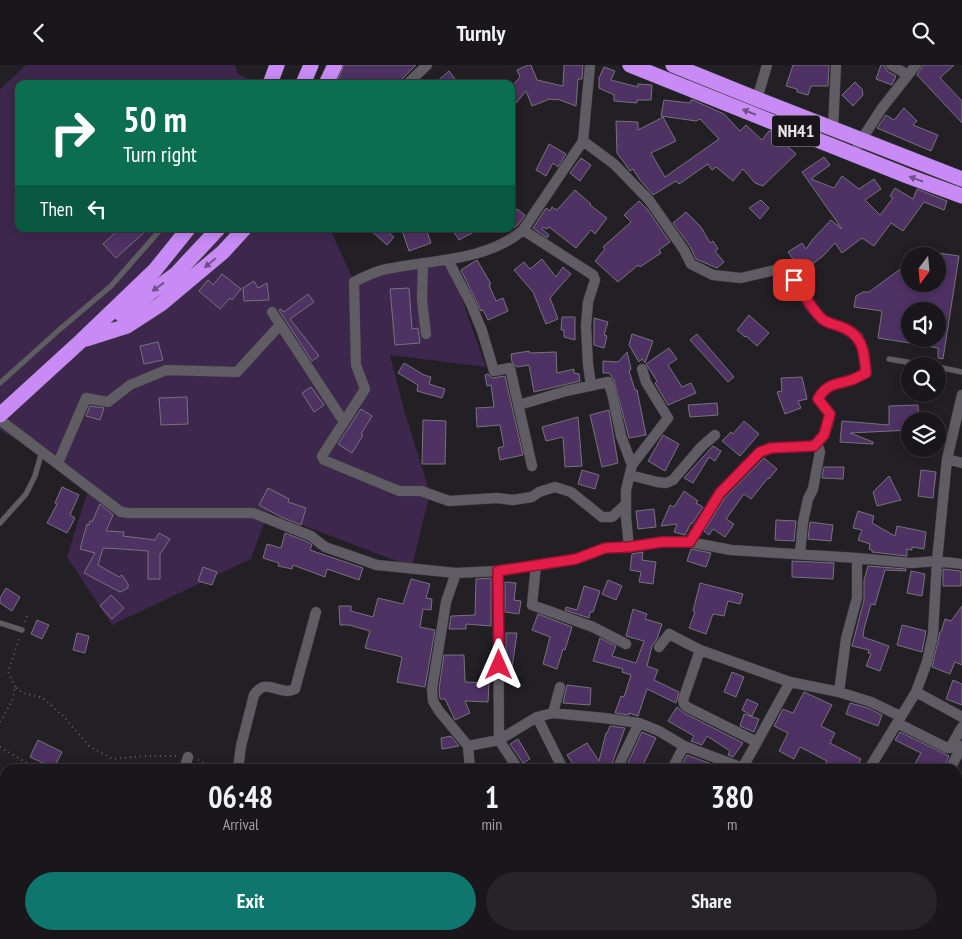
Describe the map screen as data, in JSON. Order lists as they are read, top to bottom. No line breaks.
{"streets":{"highway":["NH41"]},"north":"bottom","page":{"header":"Turnly","turn":["50 m","Turn right"],"then":"Then","eta":["06:48","Arrival","1","min","380","m"],"buttons":["Exit","Share"]}}
